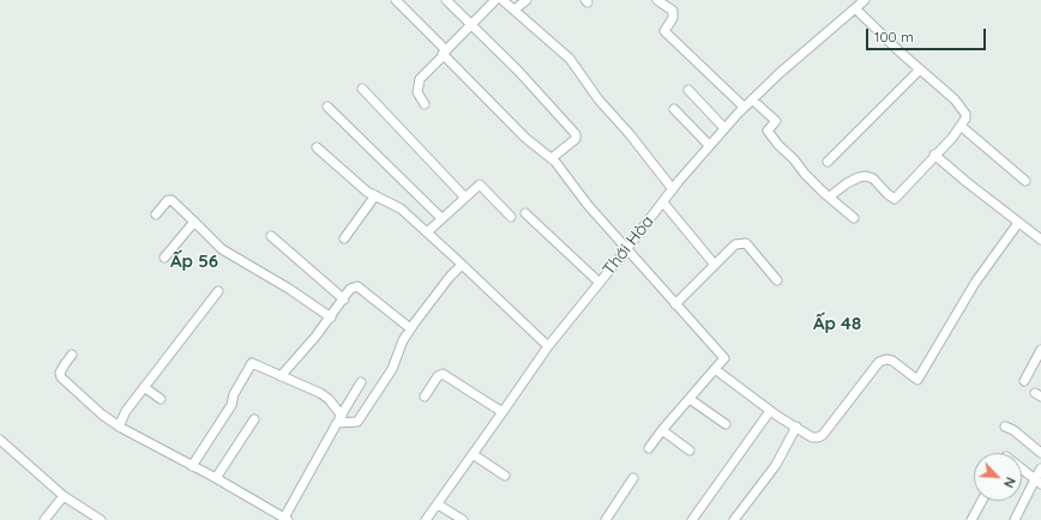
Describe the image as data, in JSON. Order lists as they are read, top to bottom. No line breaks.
{"streets":{"street":["Thới Hòa"]},"districts":["Ấp 56","Ấp 48"],"scale_bar":"100 m","north":"bottom right"}
